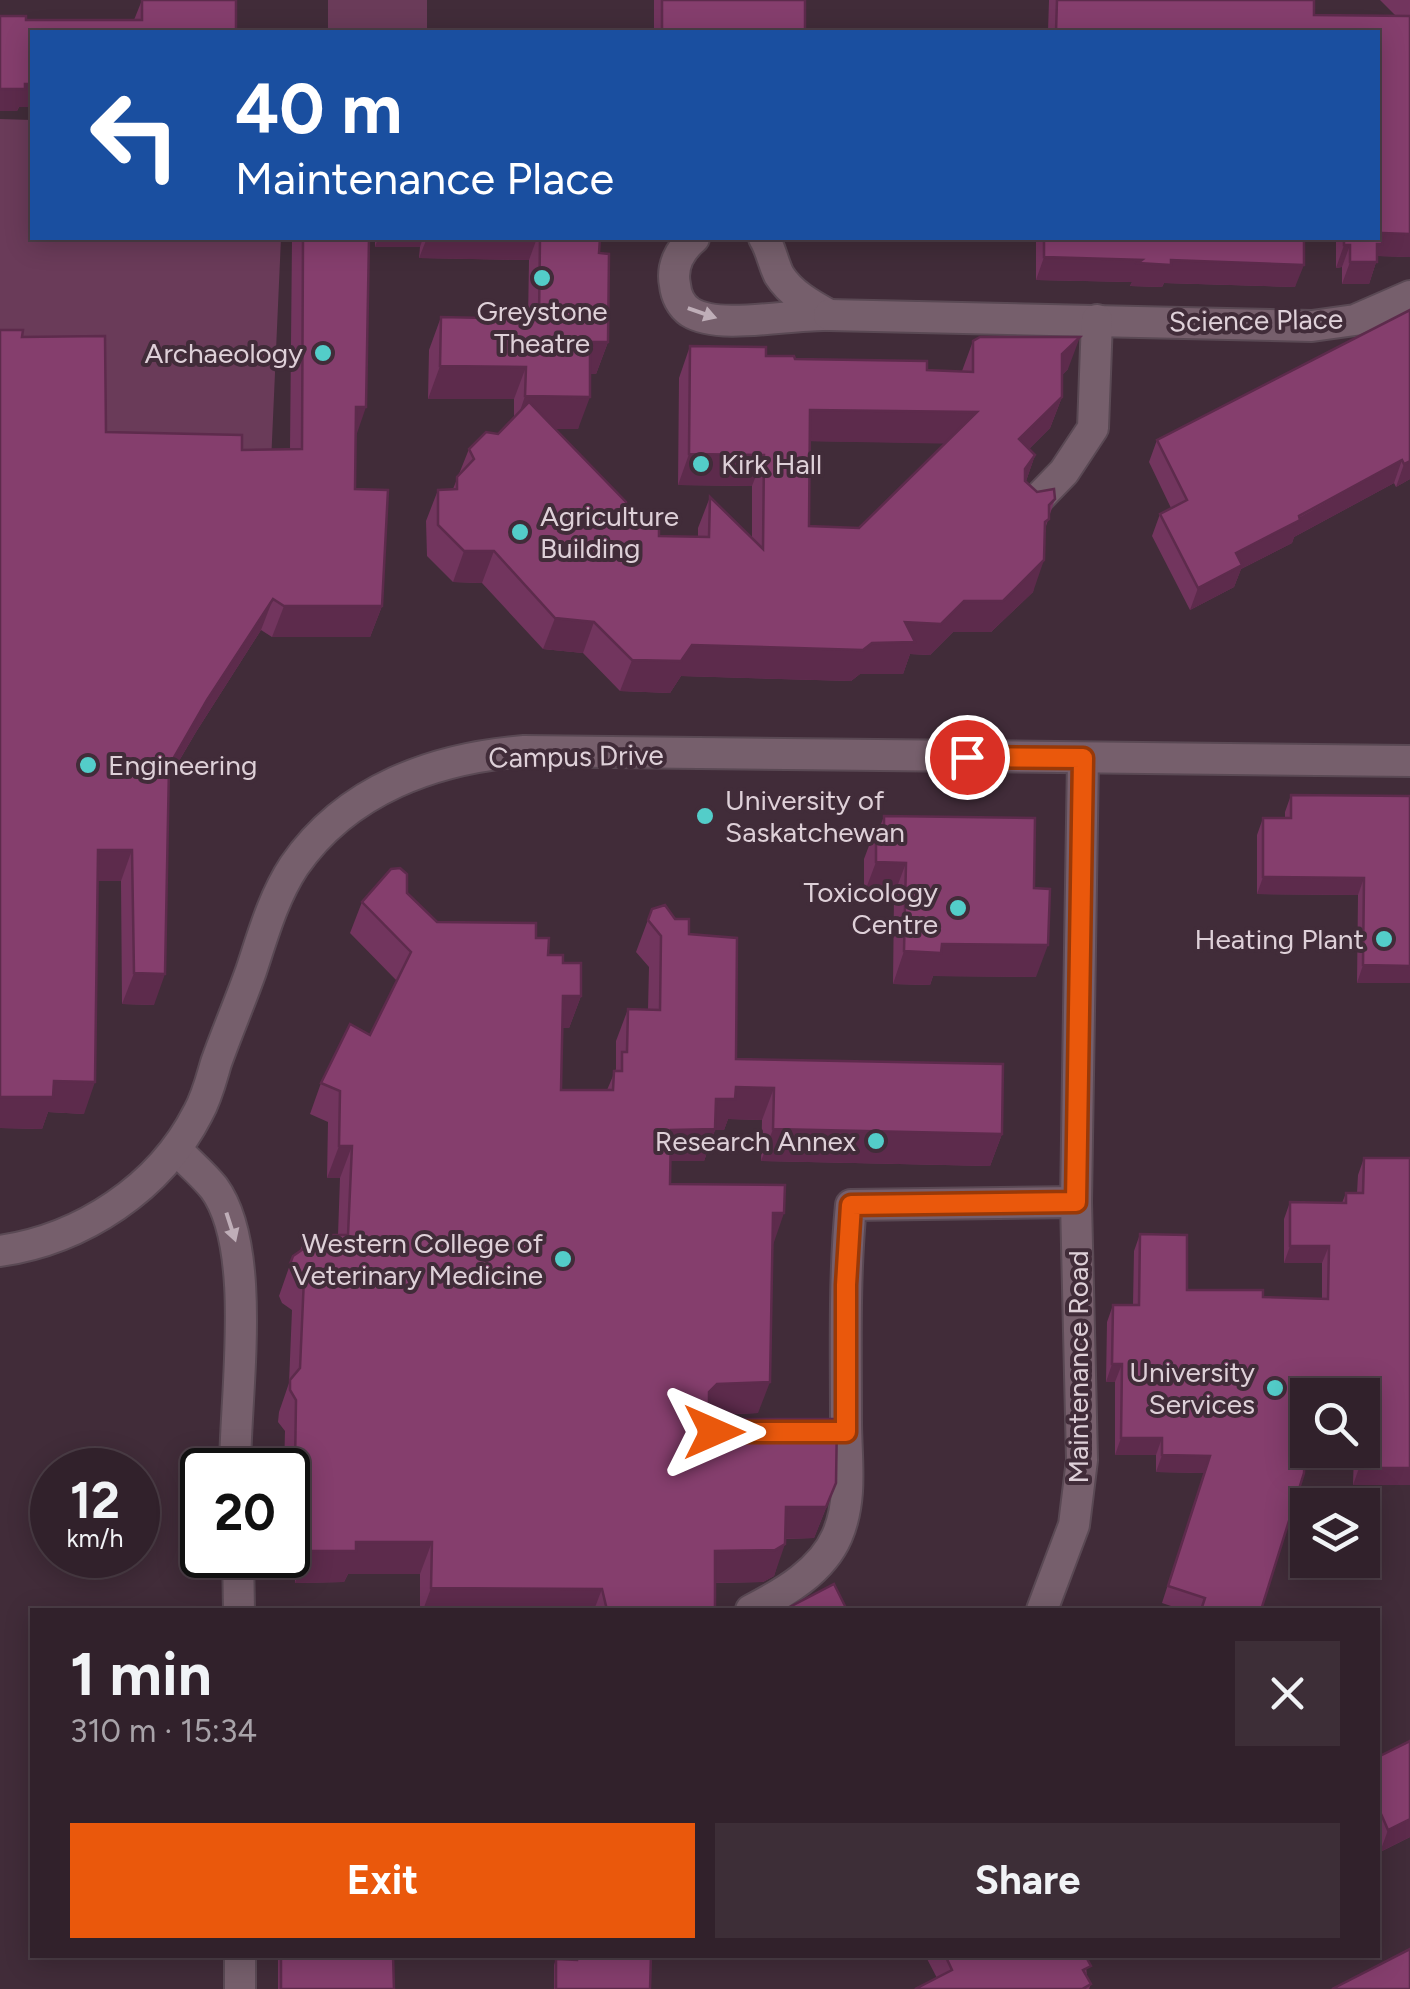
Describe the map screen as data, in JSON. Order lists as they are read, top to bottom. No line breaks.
{"streets":{"street":["Science Place","Campus Drive","Maintenance Road"]},"crossings":[["Campus Drive","Maintenance Road"]],"places":["Greystone Theatre","Archaeology","Kirk Hall","Agriculture Building","Engineering","University of Saskatchewan","Toxicology Centre","Heating Plant","Research Annex","Western College of Veterinary Medicine","University Services"],"page":{"turn":["40 m","Maintenance Place"],"speed":"12 km/h","limit":"20","heading":["1 min","310 m · 15:34"],"buttons":["Exit","Share"]}}
